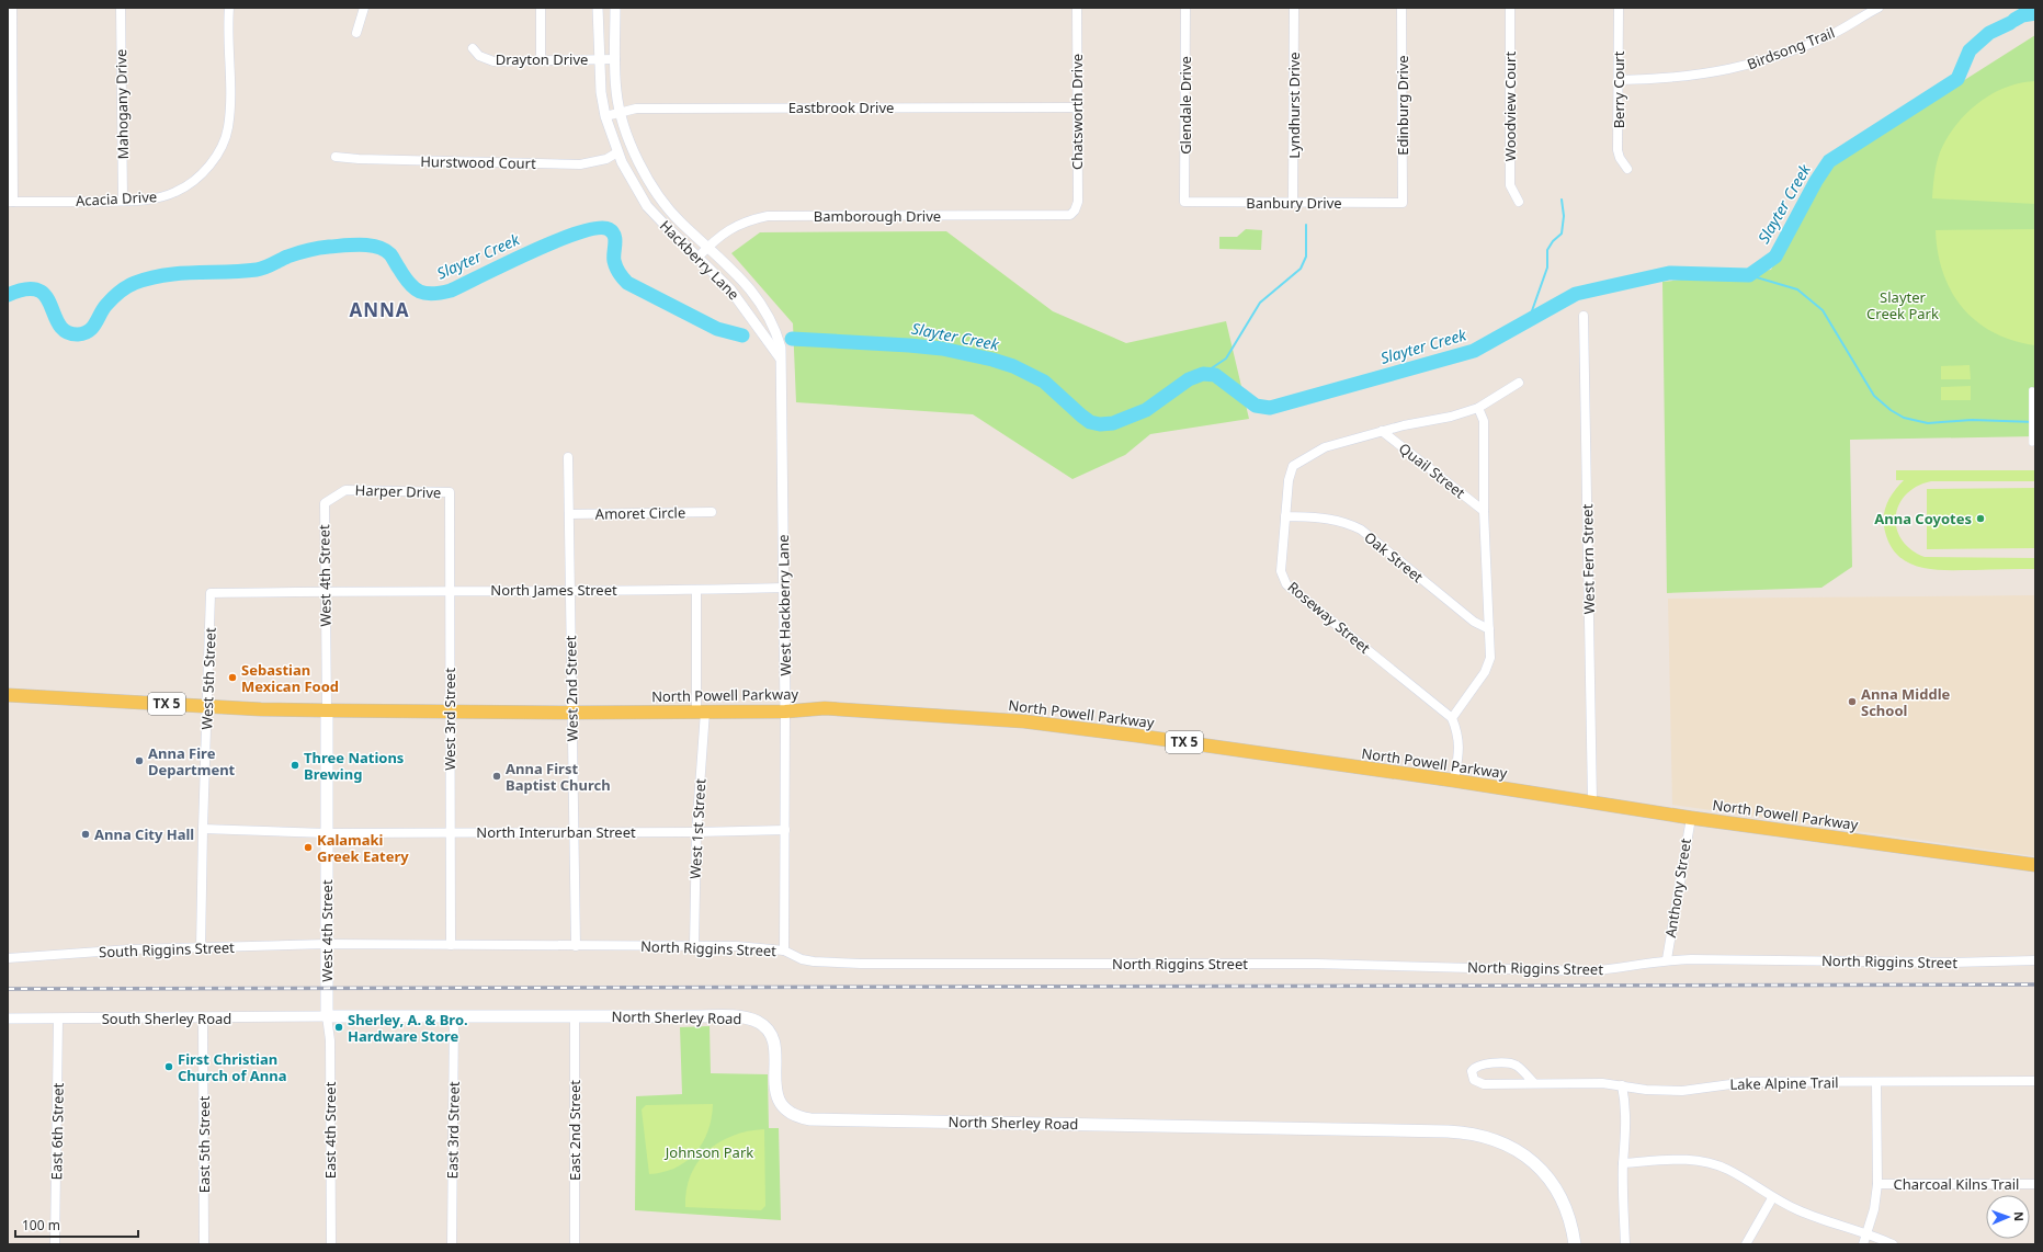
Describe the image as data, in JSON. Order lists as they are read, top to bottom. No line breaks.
{"streets":{"main road":["West 4th Street","North Powell Parkway","TX 5","North Sherley Road"],"street":["Birdsong Trail","Drayton Drive","Berry Court","Mahogany Drive","Glendale Drive","Lyndhurst Drive","Edinburg Drive","Woodview Court","Eastbrook Drive","Chatsworth Drive","Hurstwood Court","Acacia Drive","Banbury Drive","Bamborough Drive","Hackberry Lane","Quail Street","Harper Drive","Amoret Circle","Oak Street","West Fern Street","North James Street","West Hackberry Lane","Roseway Street","West 5th Street","West 2nd Street","West 3rd Street","West 1st Street","North Interurban Street","Anthony Street","North Riggins Street","South Riggins Street","South Sherley Road","Lake Alpine Trail","East 4th Street","East 3rd Street","East 2nd Street","East 6th Street","East 5th Street","Charcoal Kilns Trail"]},"crossings":[["Birdsong Trail","Berry Court"],["Drayton Drive","Hackberry Lane"],["Mahogany Drive","Acacia Drive"],["Glendale Drive","Banbury Drive"],["Lyndhurst Drive","Banbury Drive"],["Edinburg Drive","Banbury Drive"],["Eastbrook Drive","Chatsworth Drive"],["Eastbrook Drive","Hackberry Lane"],["Chatsworth Drive","Bamborough Drive"],["Hurstwood Court","Hackberry Lane"],["Bamborough Drive","Hackberry Lane"],["Hackberry Lane","West Hackberry Lane"],["Quail Street","Roseway Street"],["Harper Drive","West 4th Street"],["Harper Drive","West 3rd Street"],["Amoret Circle","West 2nd Street"],["Oak Street","Roseway Street"],["West Fern Street","North Powell Parkway"],["West 4th Street","North James Street"],["West 4th Street","North Powell Parkway"],["West 4th Street","TX 5"],["West 4th Street","North Interurban Street"],["West 4th Street","North Riggins Street"],["West 4th Street","South Riggins Street"],["West 4th Street","North Sherley Road"],["West 4th Street","South Sherley Road"],["West 4th Street","East 4th Street"],["North James Street","West Hackberry Lane"],["North James Street","West 5th Street"],["North James Street","West 2nd Street"],["North James Street","West 3rd Street"],["North James Street","West 1st Street"],["West Hackberry Lane","North Powell Parkway"],["West Hackberry Lane","North Interurban Street"],["West Hackberry Lane","North Riggins Street"],["West 5th Street","TX 5"],["West 5th Street","North Interurban Street"],["West 5th Street","South Riggins Street"],["West 2nd Street","North Powell Parkway"],["West 2nd Street","North Interurban Street"],["West 2nd Street","North Riggins Street"],["North Powell Parkway","TX 5"],["North Powell Parkway","West 3rd Street"],["North Powell Parkway","West 1st Street"],["North Powell Parkway","Anthony Street"],["West 3rd Street","North Interurban Street"],["West 3rd Street","North Riggins Street"],["West 1st Street","North Interurban Street"],["West 1st Street","North Riggins Street"],["Anthony Street","North Riggins Street"],["North Riggins Street","South Riggins Street"],["North Sherley Road","South Sherley Road"],["North Sherley Road","East 4th Street"],["North Sherley Road","East 3rd Street"],["North Sherley Road","East 2nd Street"],["South Sherley Road","East 4th Street"],["South Sherley Road","East 6th Street"],["South Sherley Road","East 5th Street"]],"districts":["ANNA"],"water":["Slayter Creek"],"parks":["Slayter Creek Park","Johnson Park"],"places":["Anna Coyotes","Sebastian Mexican Food","Anna Middle School","Anna Fire Department","Three Nations Brewing","Anna First Baptist Church","Anna City Hall","Kalamaki Greek Eatery","Sherley, A. & Bro. Hardware Store","First Christian Church of Anna"],"scale_bar":"100 m","north":"right"}
